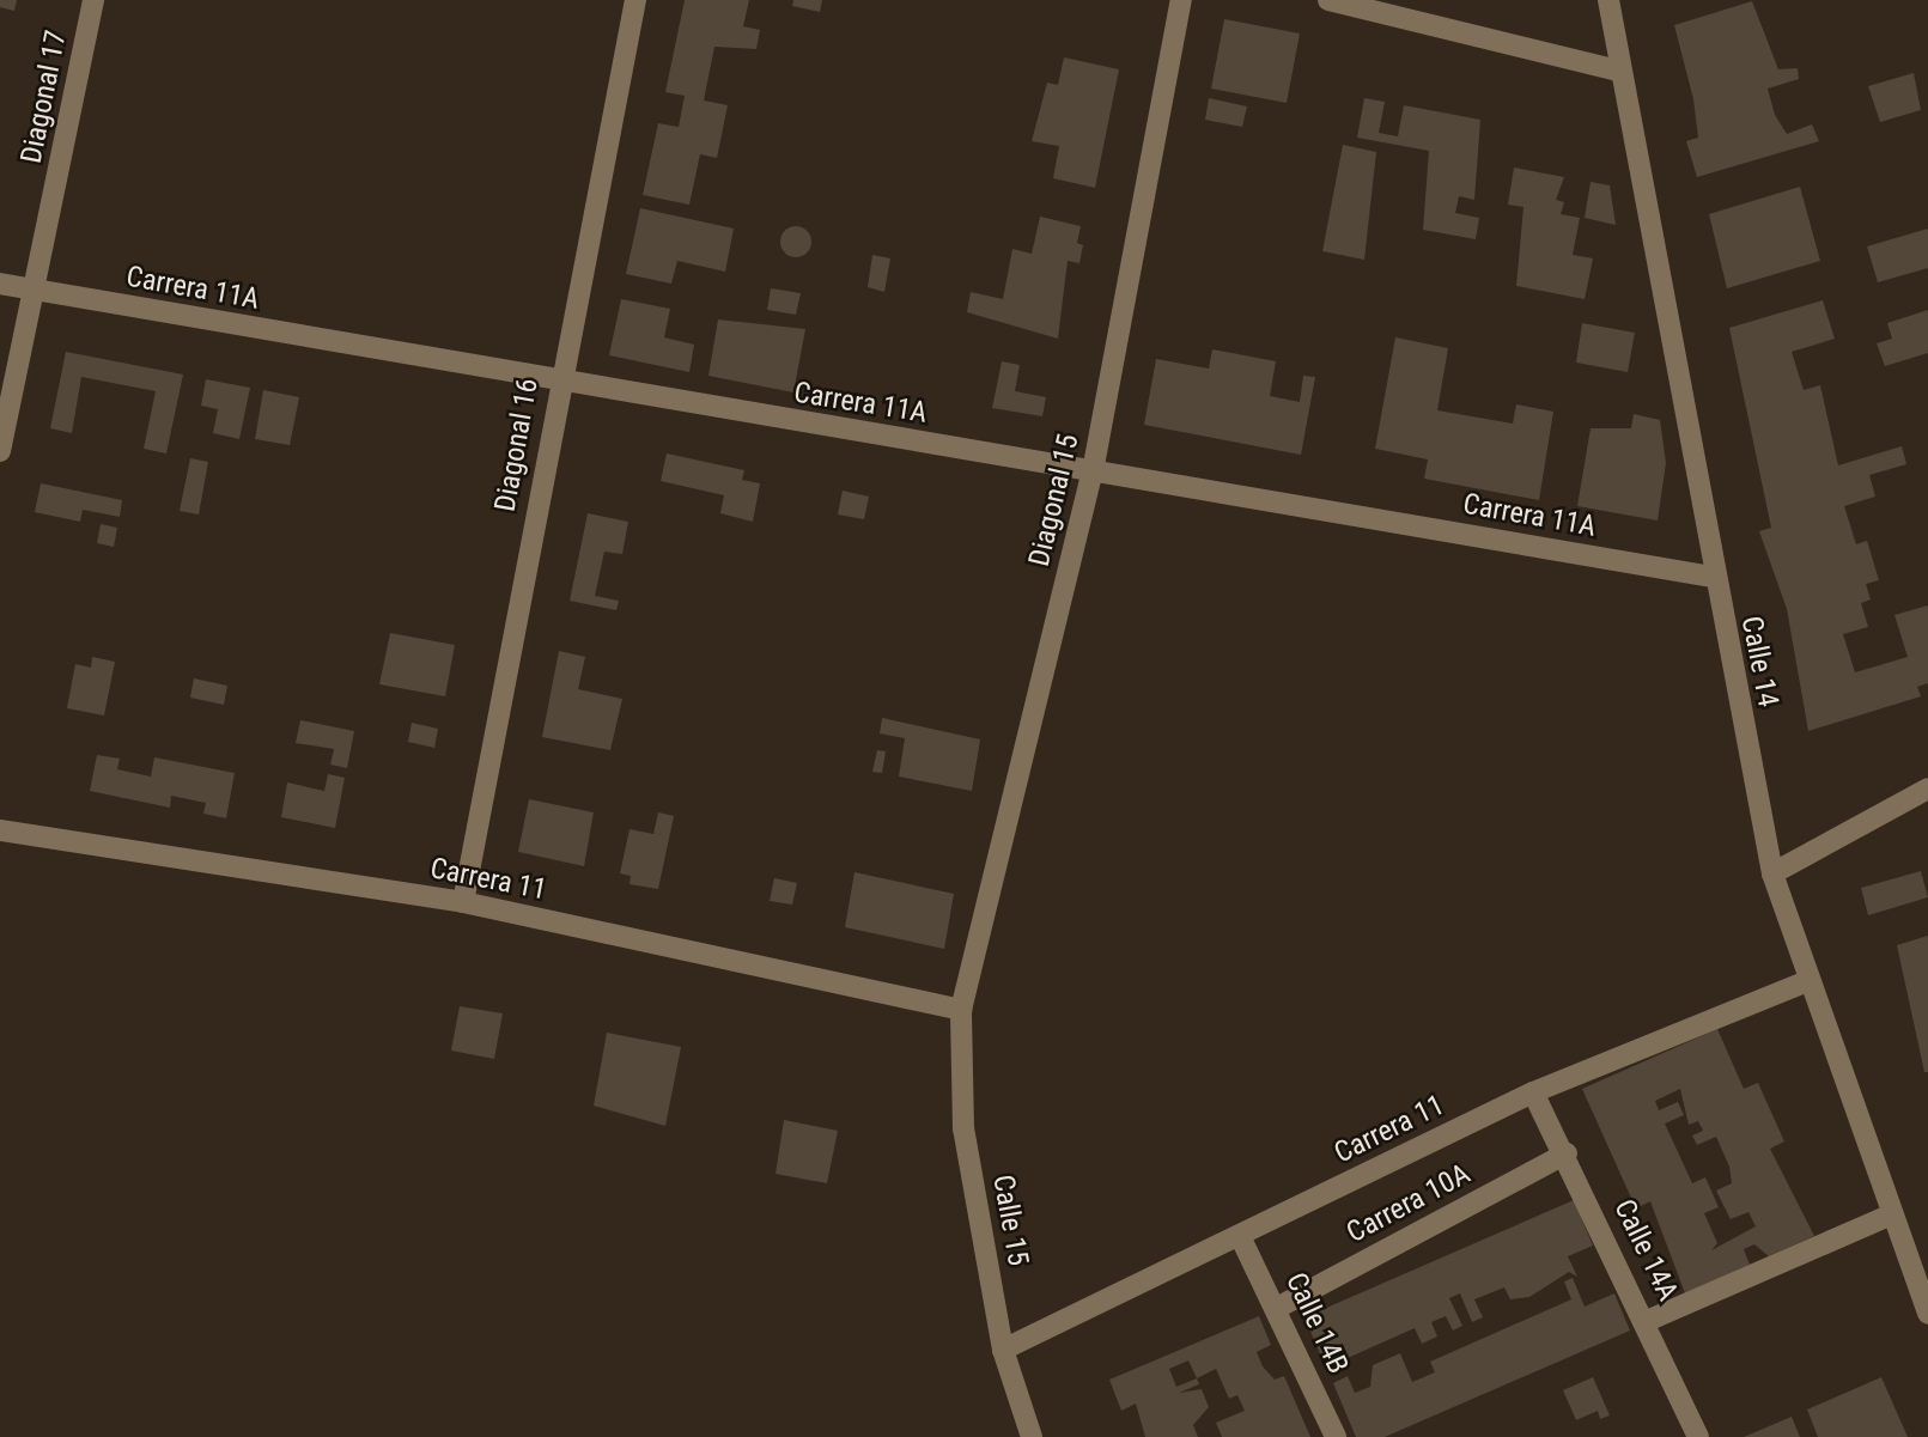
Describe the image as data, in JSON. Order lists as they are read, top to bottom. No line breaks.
{"streets":{"street":["Diagonal 17","Carrera 11A","Diagonal 16","Diagonal 15","Calle 14","Carrera 11","Carrera 10A","Calle 15","Calle 14A","Calle 14B"]},"crossings":[["Diagonal 17","Carrera 11A"],["Carrera 11A","Diagonal 16"],["Carrera 11A","Diagonal 15"],["Carrera 11A","Calle 14"],["Diagonal 16","Carrera 11"],["Diagonal 15","Carrera 11"],["Diagonal 15","Calle 15"],["Calle 14","Carrera 11"],["Carrera 11","Calle 15"],["Carrera 11","Calle 14A"],["Carrera 11","Calle 14B"],["Carrera 10A","Calle 14A"],["Carrera 10A","Calle 14B"]]}
